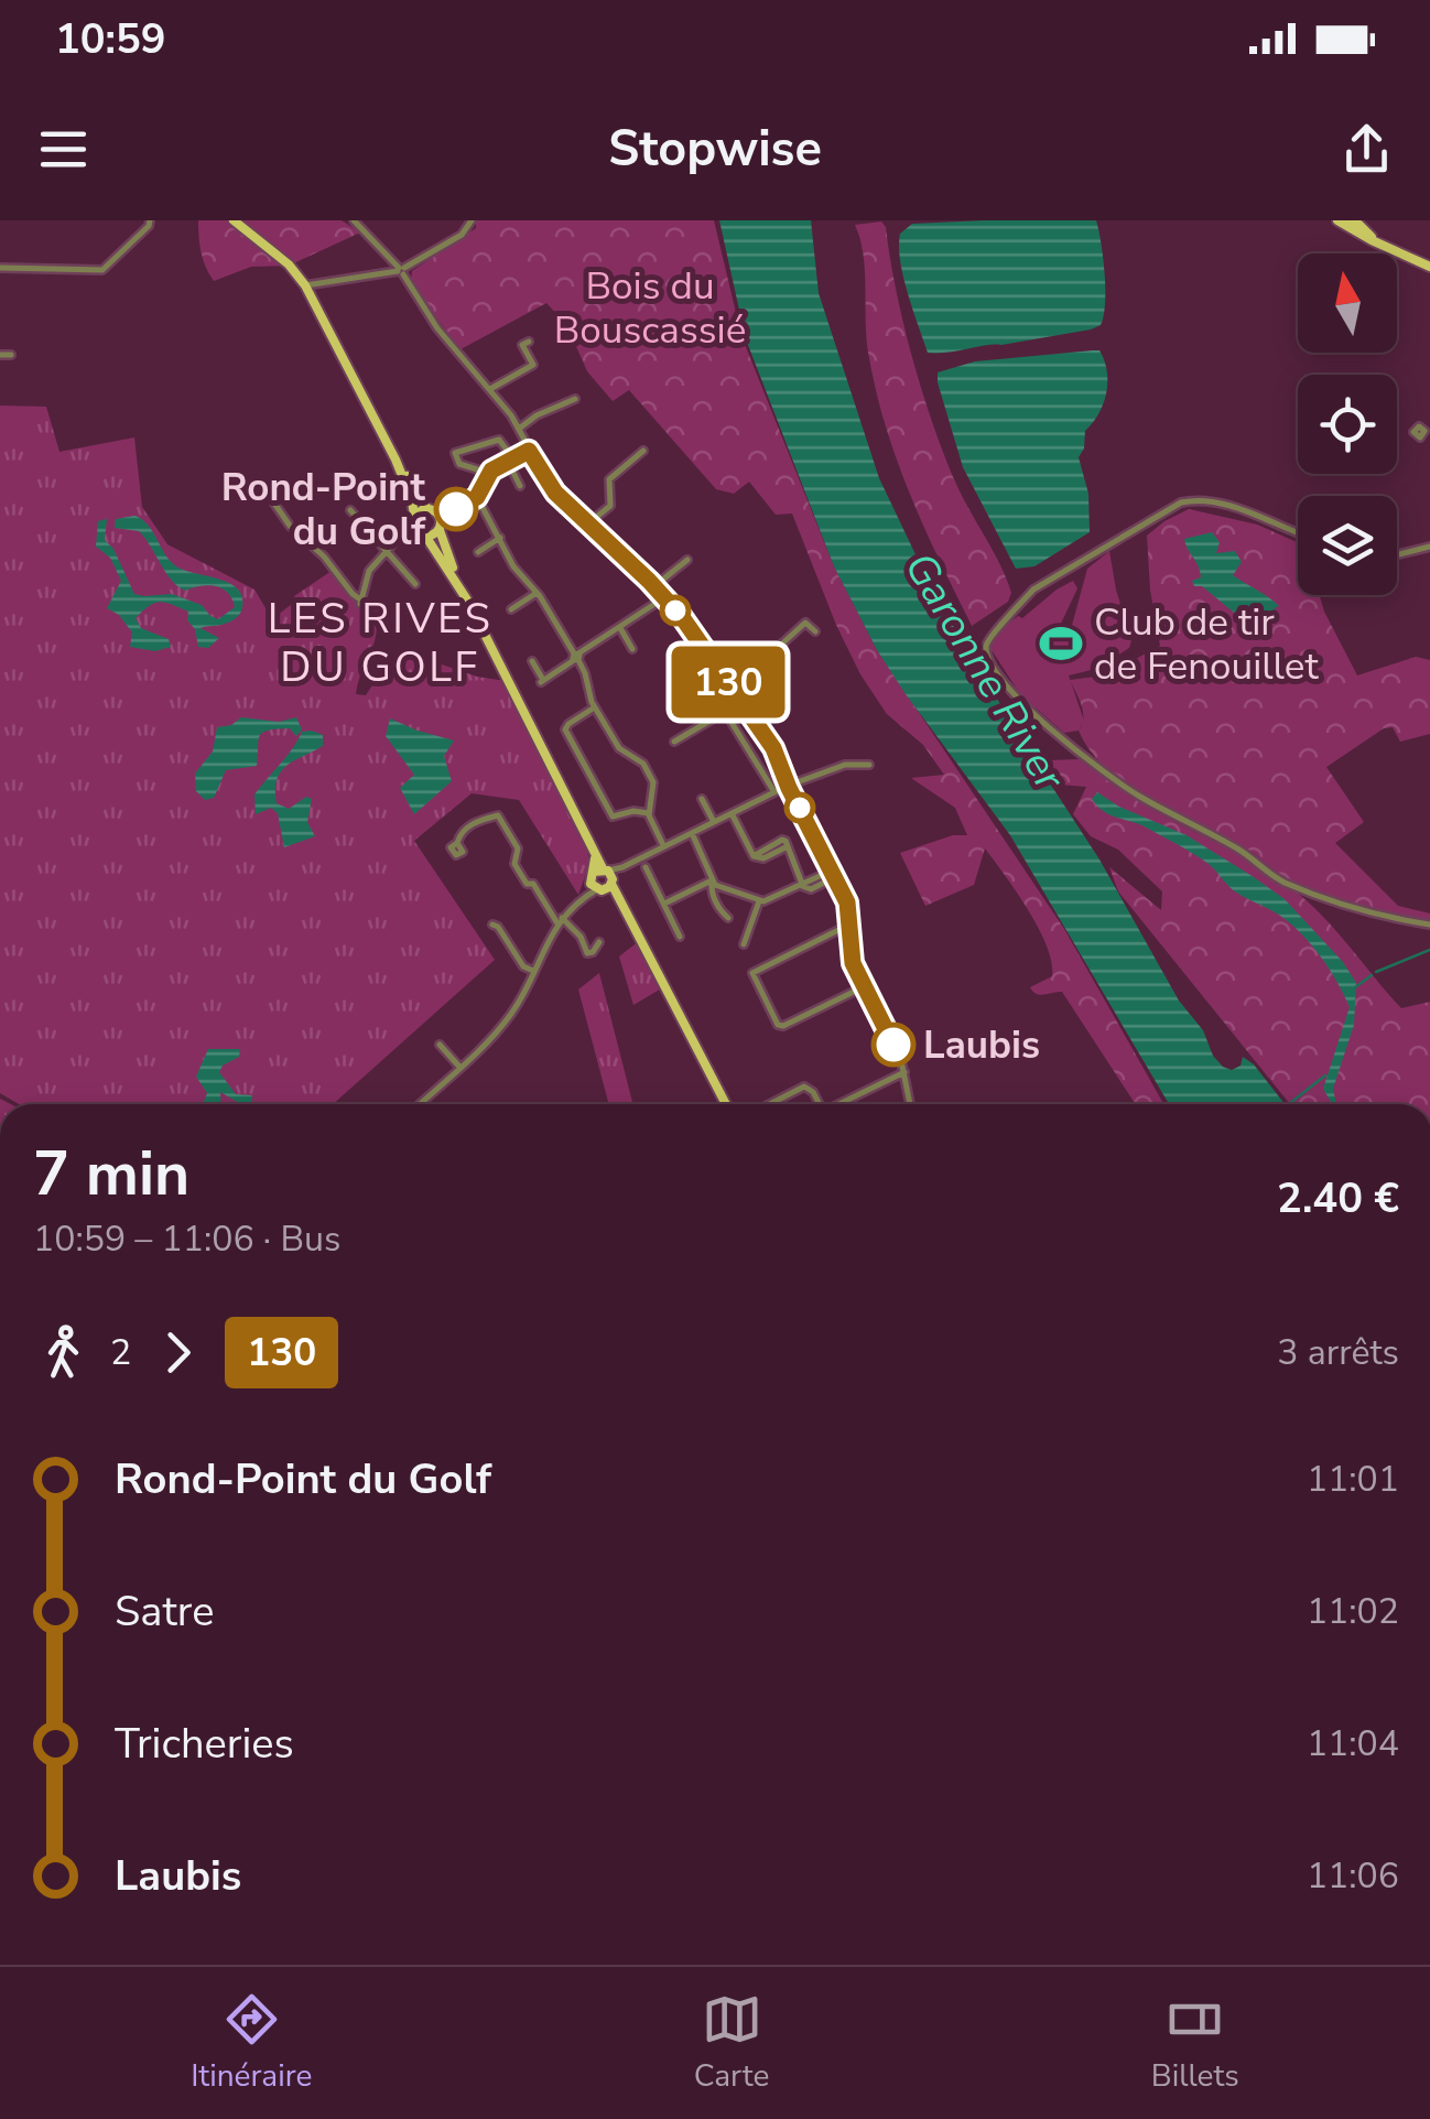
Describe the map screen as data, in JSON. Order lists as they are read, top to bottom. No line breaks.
{"districts":["LES RIVES DU GOLF"],"water":["Garonne River"],"parks":["Bois du Bouscassié"],"places":{"other":["Rond-Point du Golf","Laubis"],"sports":["Club de tir de Fenouillet"]},"lines":["bus line 130"],"north":"top","page":{"status":"10:59","header":"Stopwise","on_map":"130","heading":["7 min","10:59 – 11:06 · Bus","2.40 €"],"legs":["2","130","3 arrêts"],"list":[{"name":"Rond-Point du Golf","value":"11:01"},{"name":"Satre","value":"11:02"},{"name":"Tricheries","value":"11:04"},{"name":"Laubis","value":"11:06"}],"tabs":["Itinéraire","Carte","Billets"]}}
